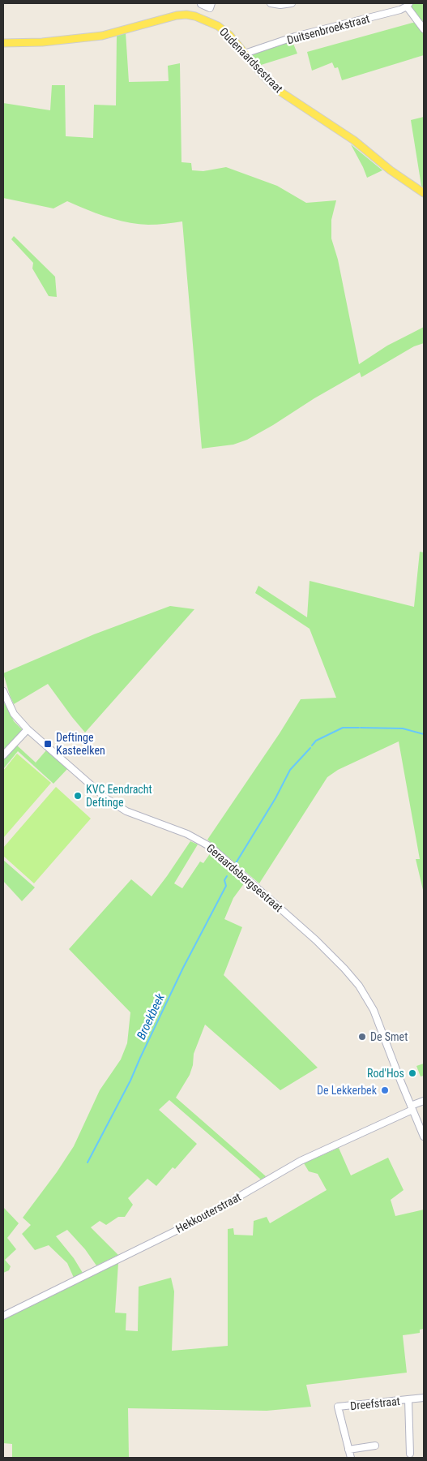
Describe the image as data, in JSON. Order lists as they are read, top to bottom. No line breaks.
{"streets":{"main road":["Oudenaardsestraat"],"street":["Duitsenbroekstraat","Geraardsbergsestraat","Hekkouterstraat","Dreefstraat"]},"crossings":[["Duitsenbroekstraat","Oudenaardsestraat"],["Geraardsbergsestraat","Hekkouterstraat"]],"water":["Broekbeek"],"places":{"transit":["Deftinge Kasteelken"],"other":["KVC Eendracht Deftinge","De Smet","Rod'Hos","De Lekkerbek"]}}
